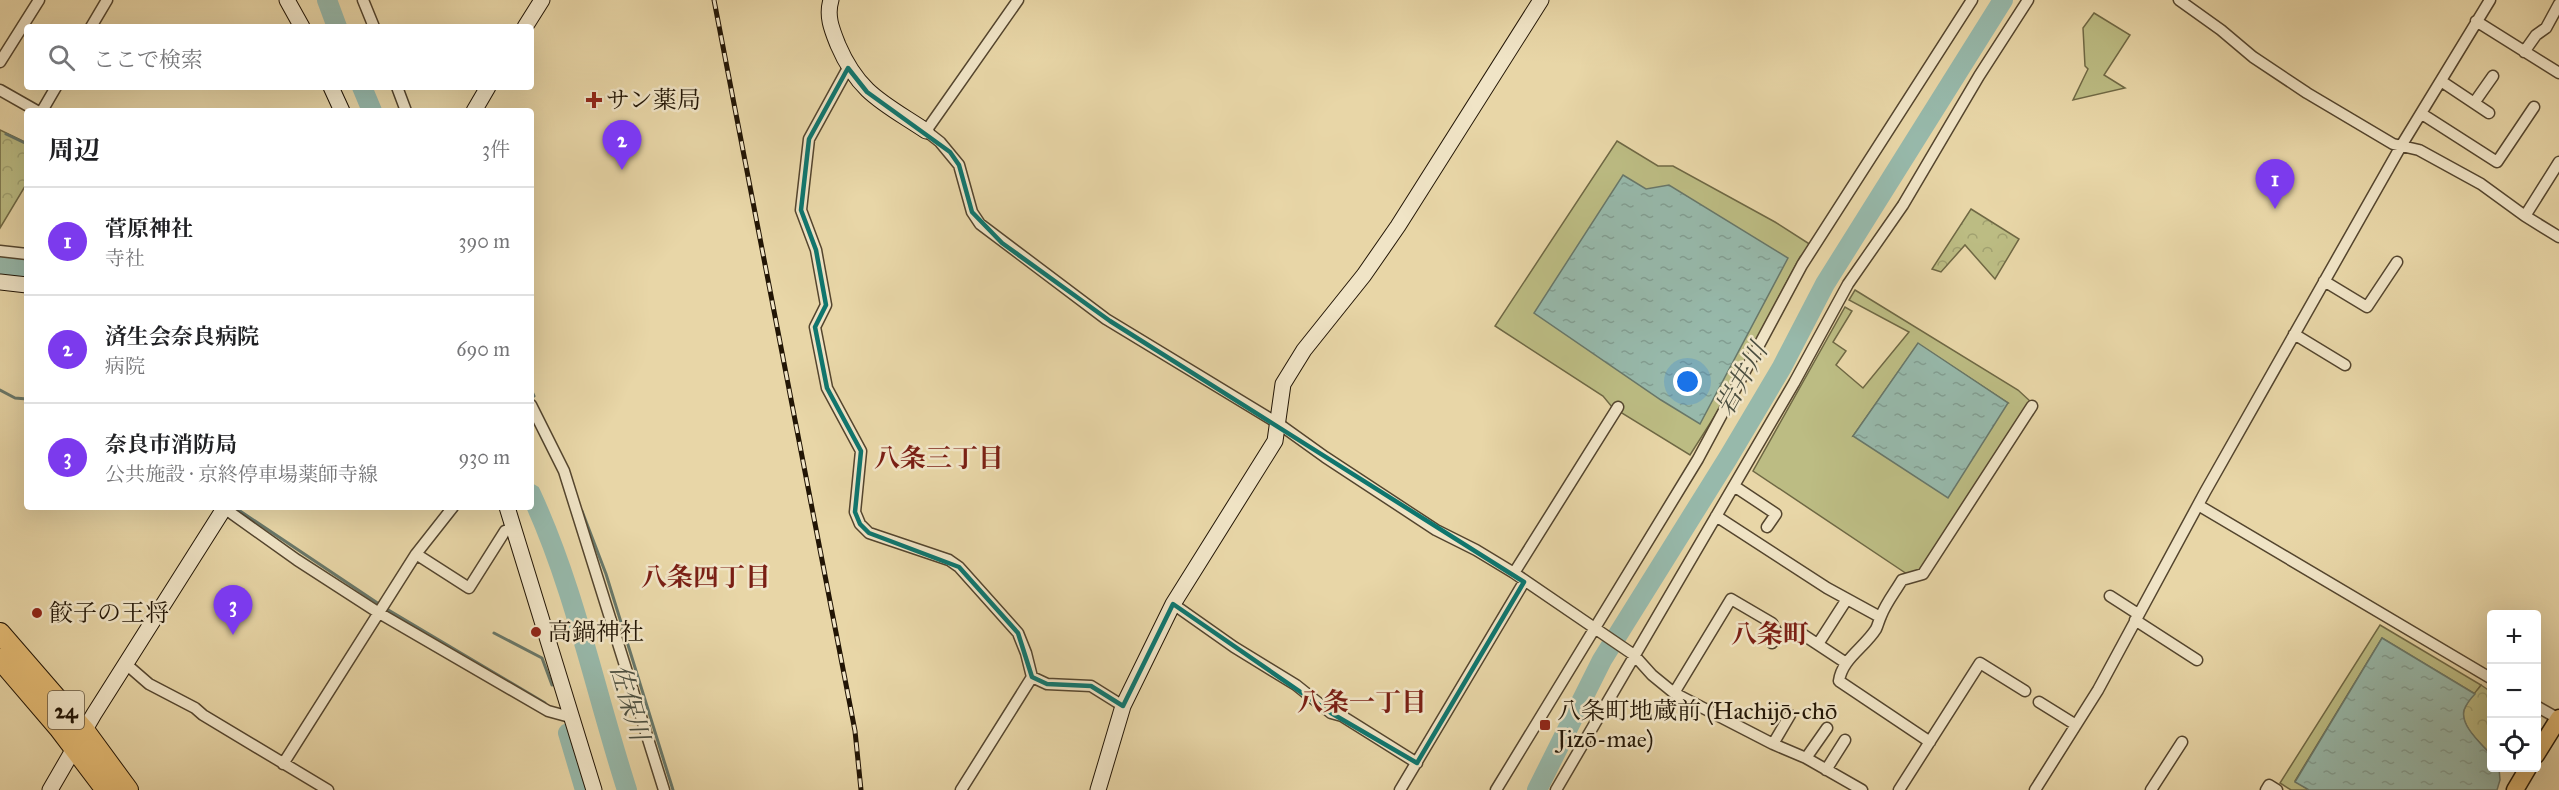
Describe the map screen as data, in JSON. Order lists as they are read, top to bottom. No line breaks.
{"streets":{"highway":["24"]},"districts":["八条三丁目","八条四丁目","八条町","八条一丁目"],"water":["岩井川","佐保川"],"places":{"health":["サン薬局"],"other":["餃子の王将","高鍋神社"],"transit":["八条町地蔵前 (Hachijō-chō Jizō-mae)"]},"page":{"search":"ここで検索","heading":["周辺","3件"],"pins":["2","1","3"],"list":[{"mark":"1","name":"菅原神社","note":"寺社","value":"390 m"},{"mark":"2","name":"済生会奈良病院","note":"病院","value":"690 m"},{"mark":"3","name":"奈良市消防局","note":"公共施設 · 京終停車場薬師寺線","value":"930 m"}],"map_buttons":["+","−"]}}
